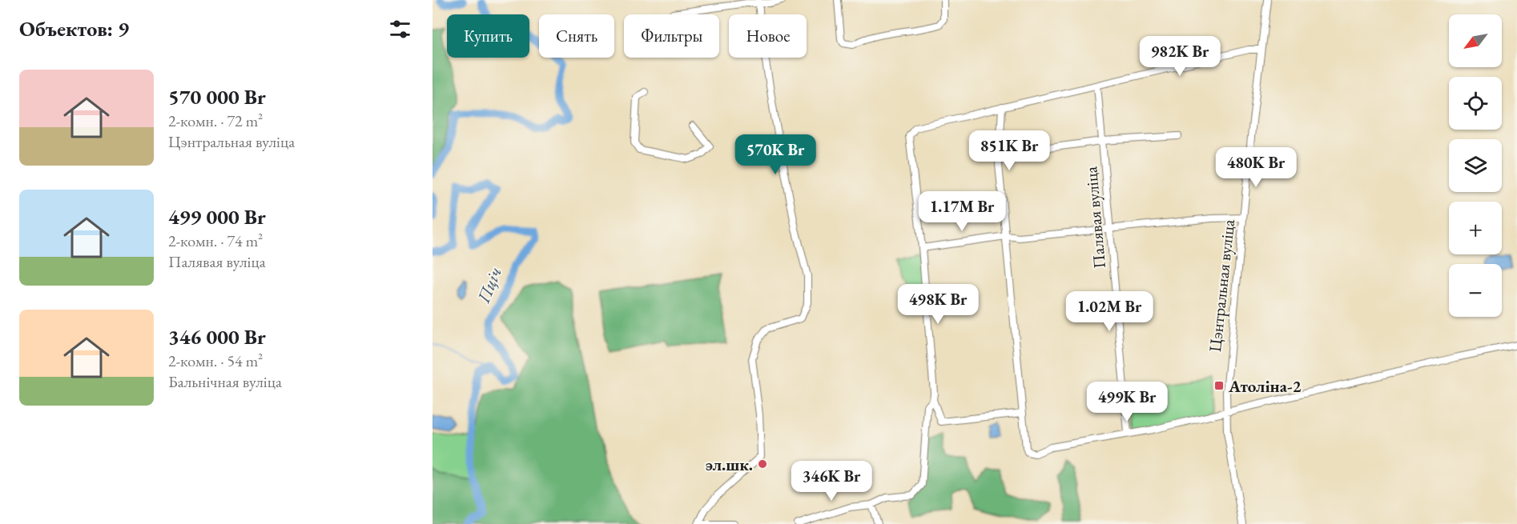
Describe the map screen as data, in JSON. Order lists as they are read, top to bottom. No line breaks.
{"streets":{"street":["Палявая вуліца","Цэнтральная вуліца"]},"water":["Пціч"],"places":{"transit":["Атоліна-2"],"other":["эл.шк."]},"north":"bottom left","page":{"heading":"Объектов: 9","map_buttons":["+","−"],"chip":["Купить","Снять","Фильтры","Новое"],"price":["982K Br","851K Br","570K Br","480K Br","1.17M Br","498K Br","1.02M Br","499K Br","346K Br"],"list":[{"name":"570 000 Br","note":"2-комн. · 72 m² · Цэнтральная вуліца"},{"name":"499 000 Br","note":"2-комн. · 74 m² · Палявая вуліца"},{"name":"346 000 Br","note":"2-комн. · 54 m² · Бальнічная вуліца"}]}}
